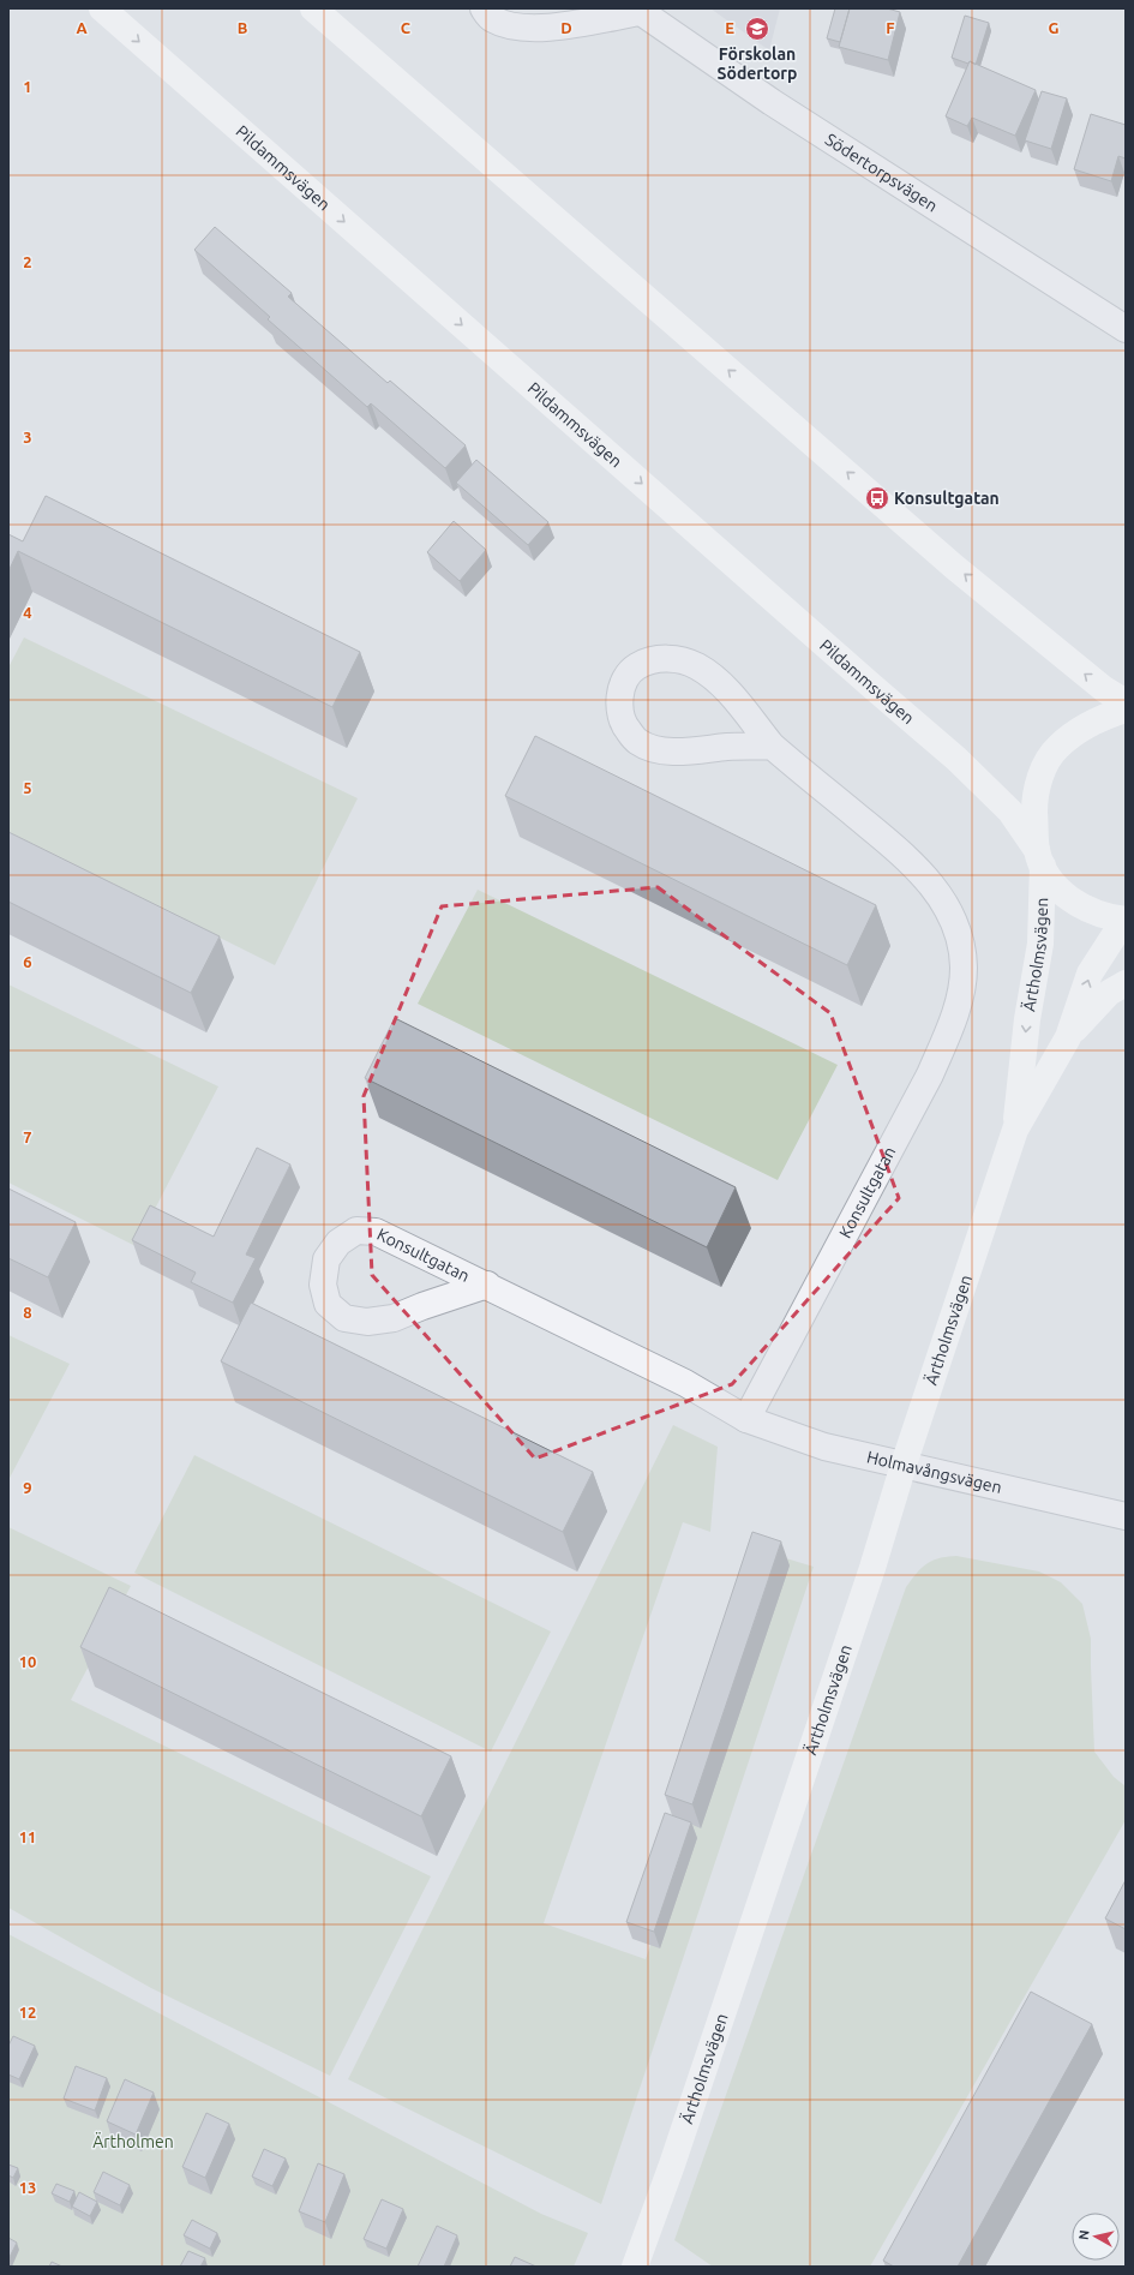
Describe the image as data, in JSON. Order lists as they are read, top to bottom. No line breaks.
{"streets":{"main road":["Pildammsvägen","Ärtholmsvägen"],"street":["Södertorpsvägen","Konsultgatan","Holmavångsvägen"]},"crossings":[["Pildammsvägen","Ärtholmsvägen"],["Ärtholmsvägen","Holmavångsvägen"],["Konsultgatan","Holmavångsvägen"]],"parks":["Ärtholmen"],"places":{"school or university":["Förskolan Södertorp"],"bus stop":["Konsultgatan"]},"north":"left","grid":{"columns":["A","B","C","D","E","F","G"],"rows":["1","2","3","4","5","6","7","8","9","10","11","12","13"]}}
